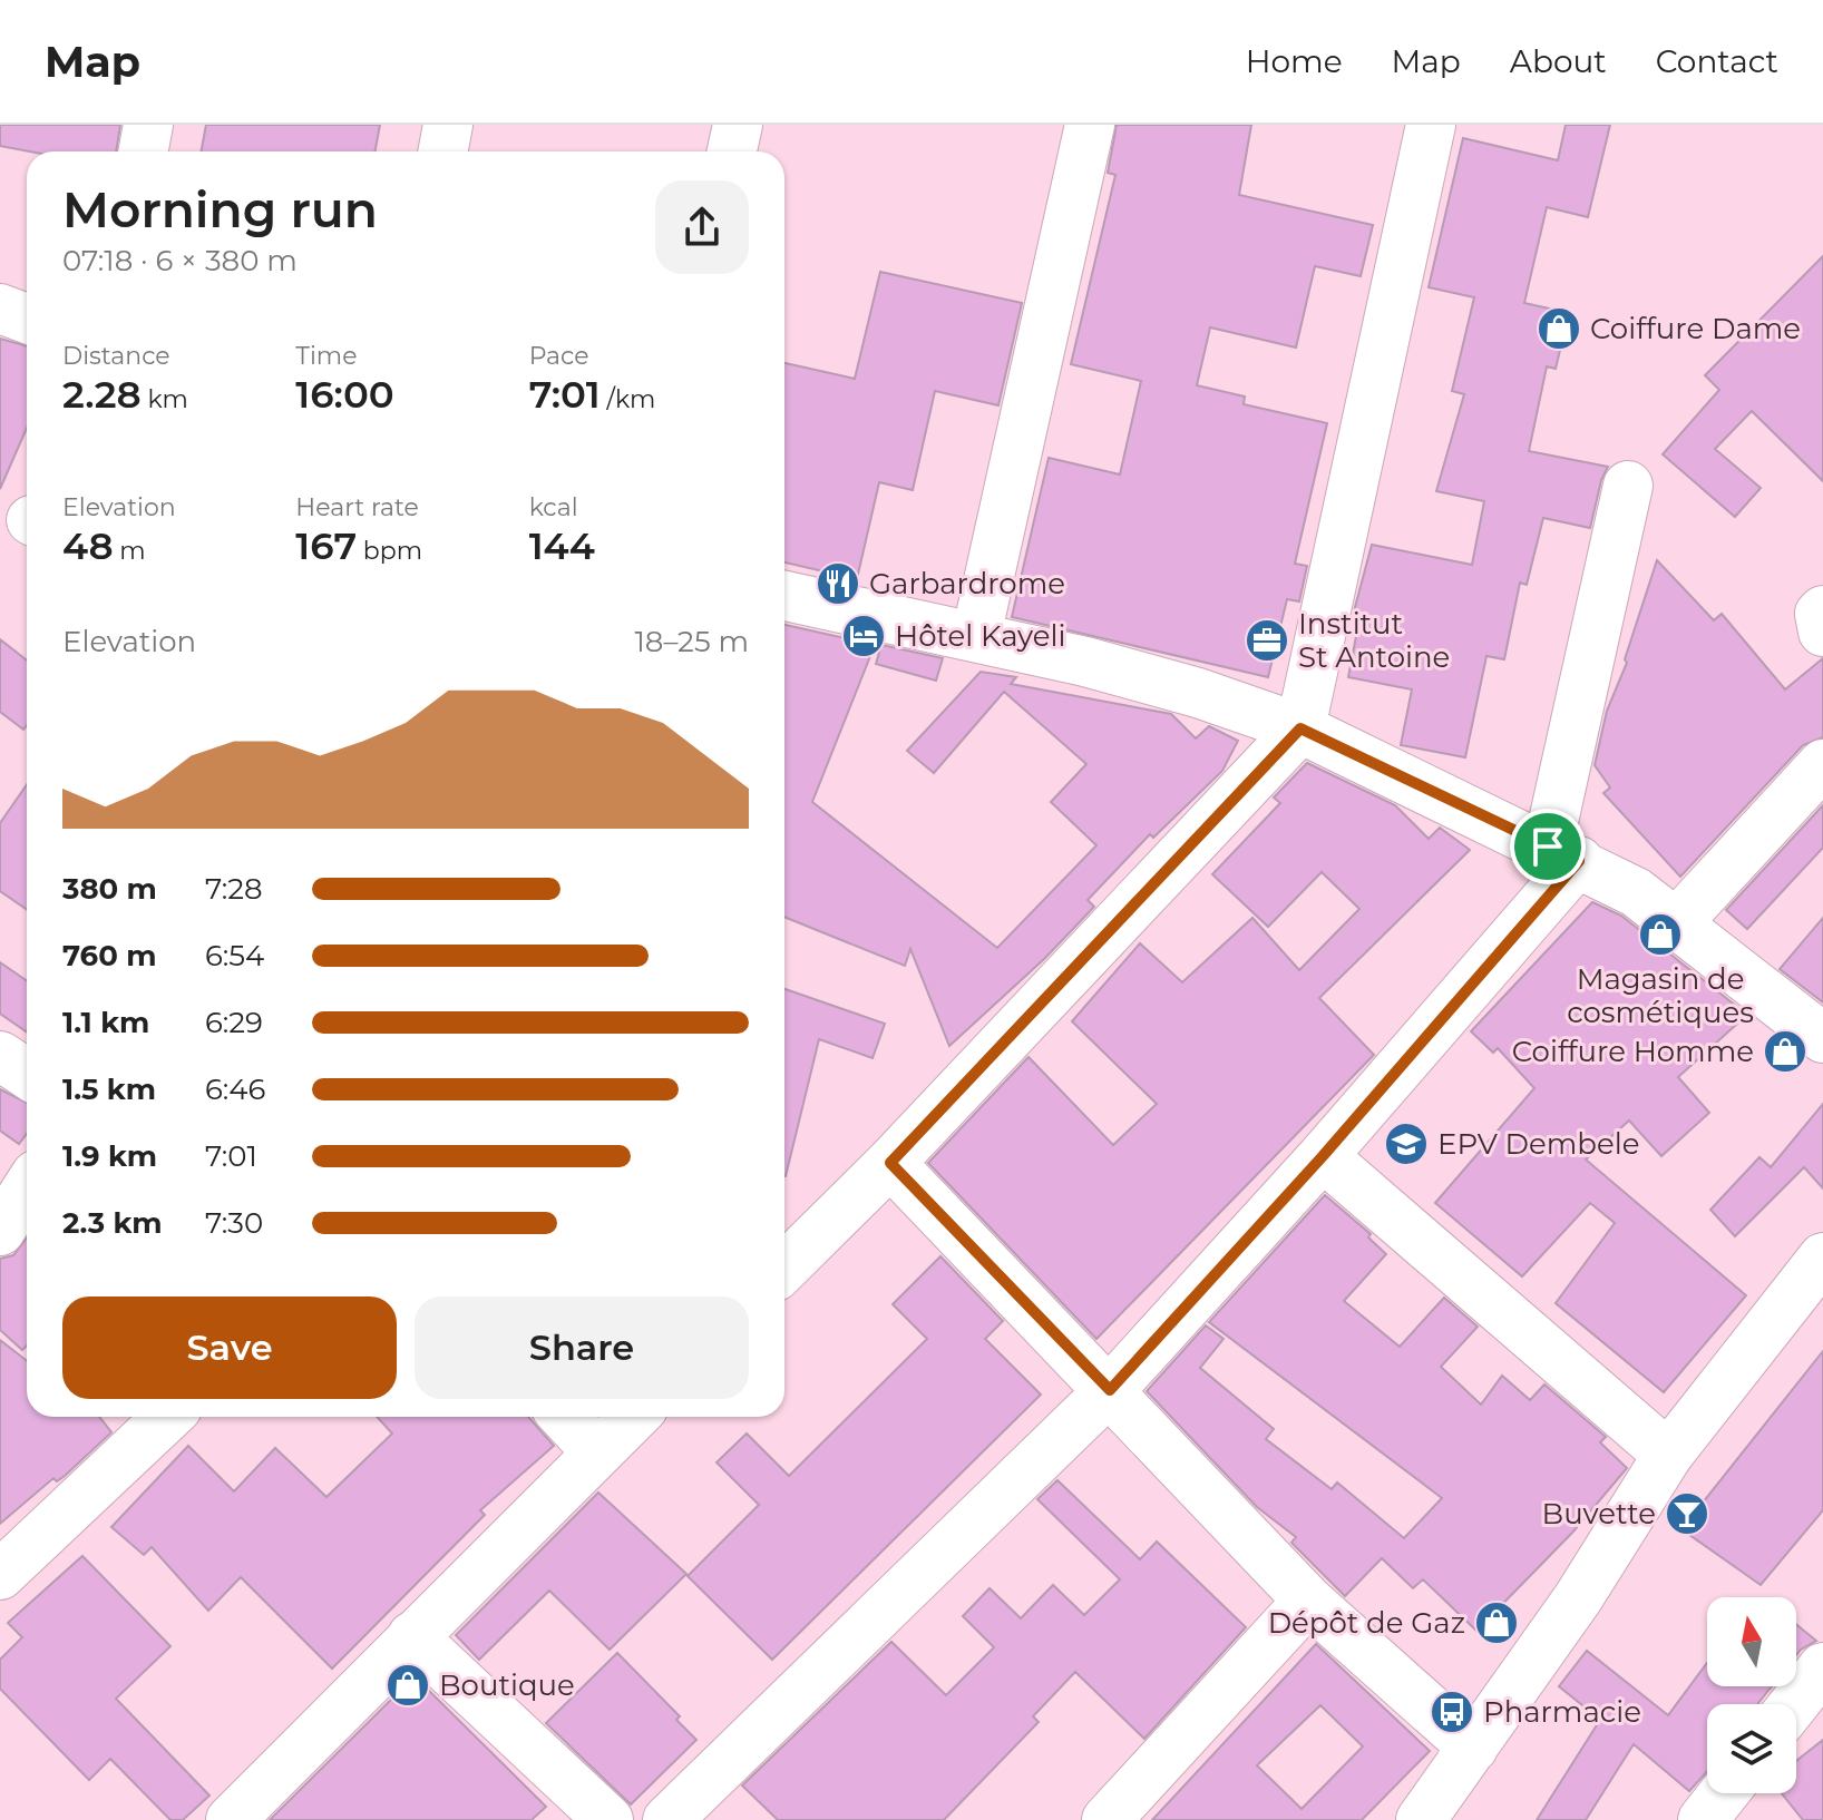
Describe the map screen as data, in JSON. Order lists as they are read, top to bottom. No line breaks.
{"places":{"shop":["Coiffure Dame","Magasin de cosmétiques","Coiffure Homme","Dépôt de Gaz","Boutique"],"restaurant":["Garbardrome"],"hotel":["Hôtel Kayeli"],"office":["Institut St Antoine"],"school or university":["EPV Dembele"],"bar":["Buvette"],"bus stop":["Pharmacie"]},"north":"top","page":{"header":"Map","nav":["Home","Map","About","Contact"],"heading":["Morning run","07:18 · 6 × 380 m"],"stats":[["Distance","2.28 km"],["Time","16:00"],["Pace","7:01 /km"],["Elevation","48 m"],["Heart rate","167 bpm"],["kcal","144"]],"chart":["Elevation","18–25 m"],"list":[{"name":"380 m","note":"7:28"},{"name":"760 m","note":"6:54"},{"name":"1.1 km","note":"6:29"},{"name":"1.5 km","note":"6:46"},{"name":"1.9 km","note":"7:01"},{"name":"2.3 km","note":"7:30"}],"buttons":["Save","Share"]}}
